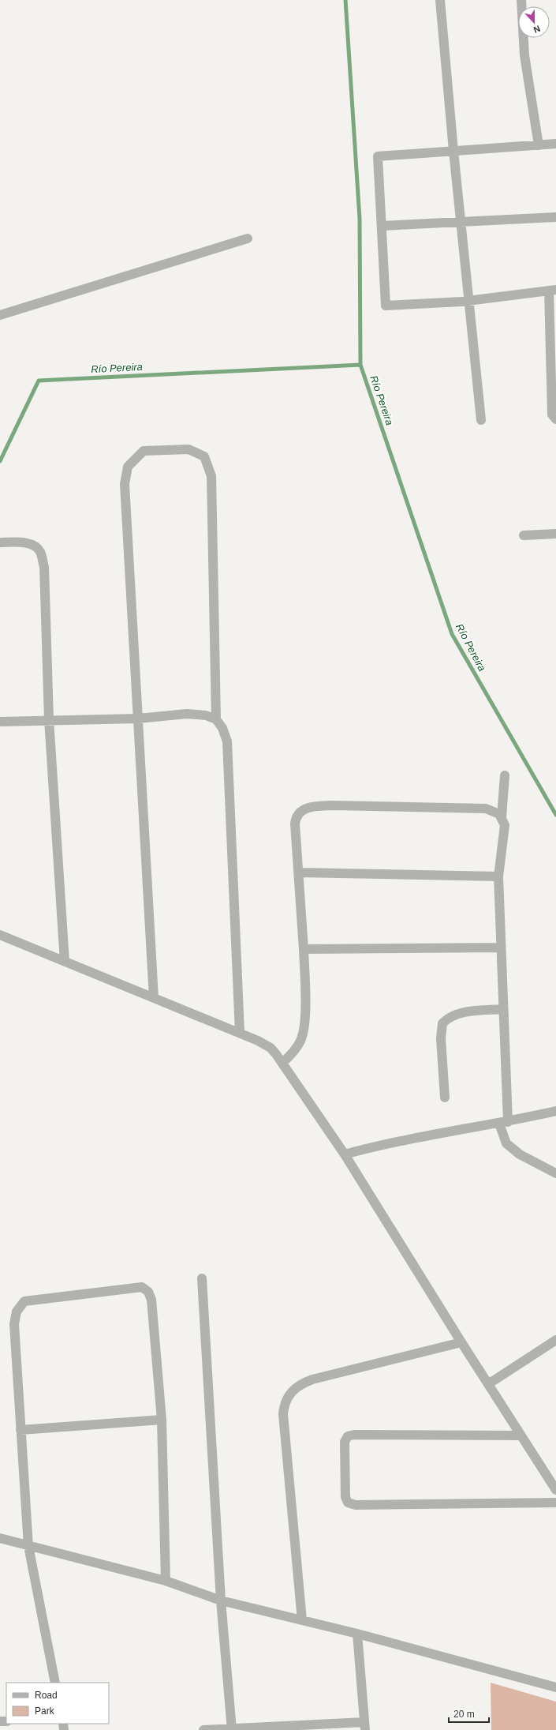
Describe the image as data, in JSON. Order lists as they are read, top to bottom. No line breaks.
{"water":["Río Pereira"],"legend":["Road","Park"],"scale_bar":"20 m","north":"bottom"}
